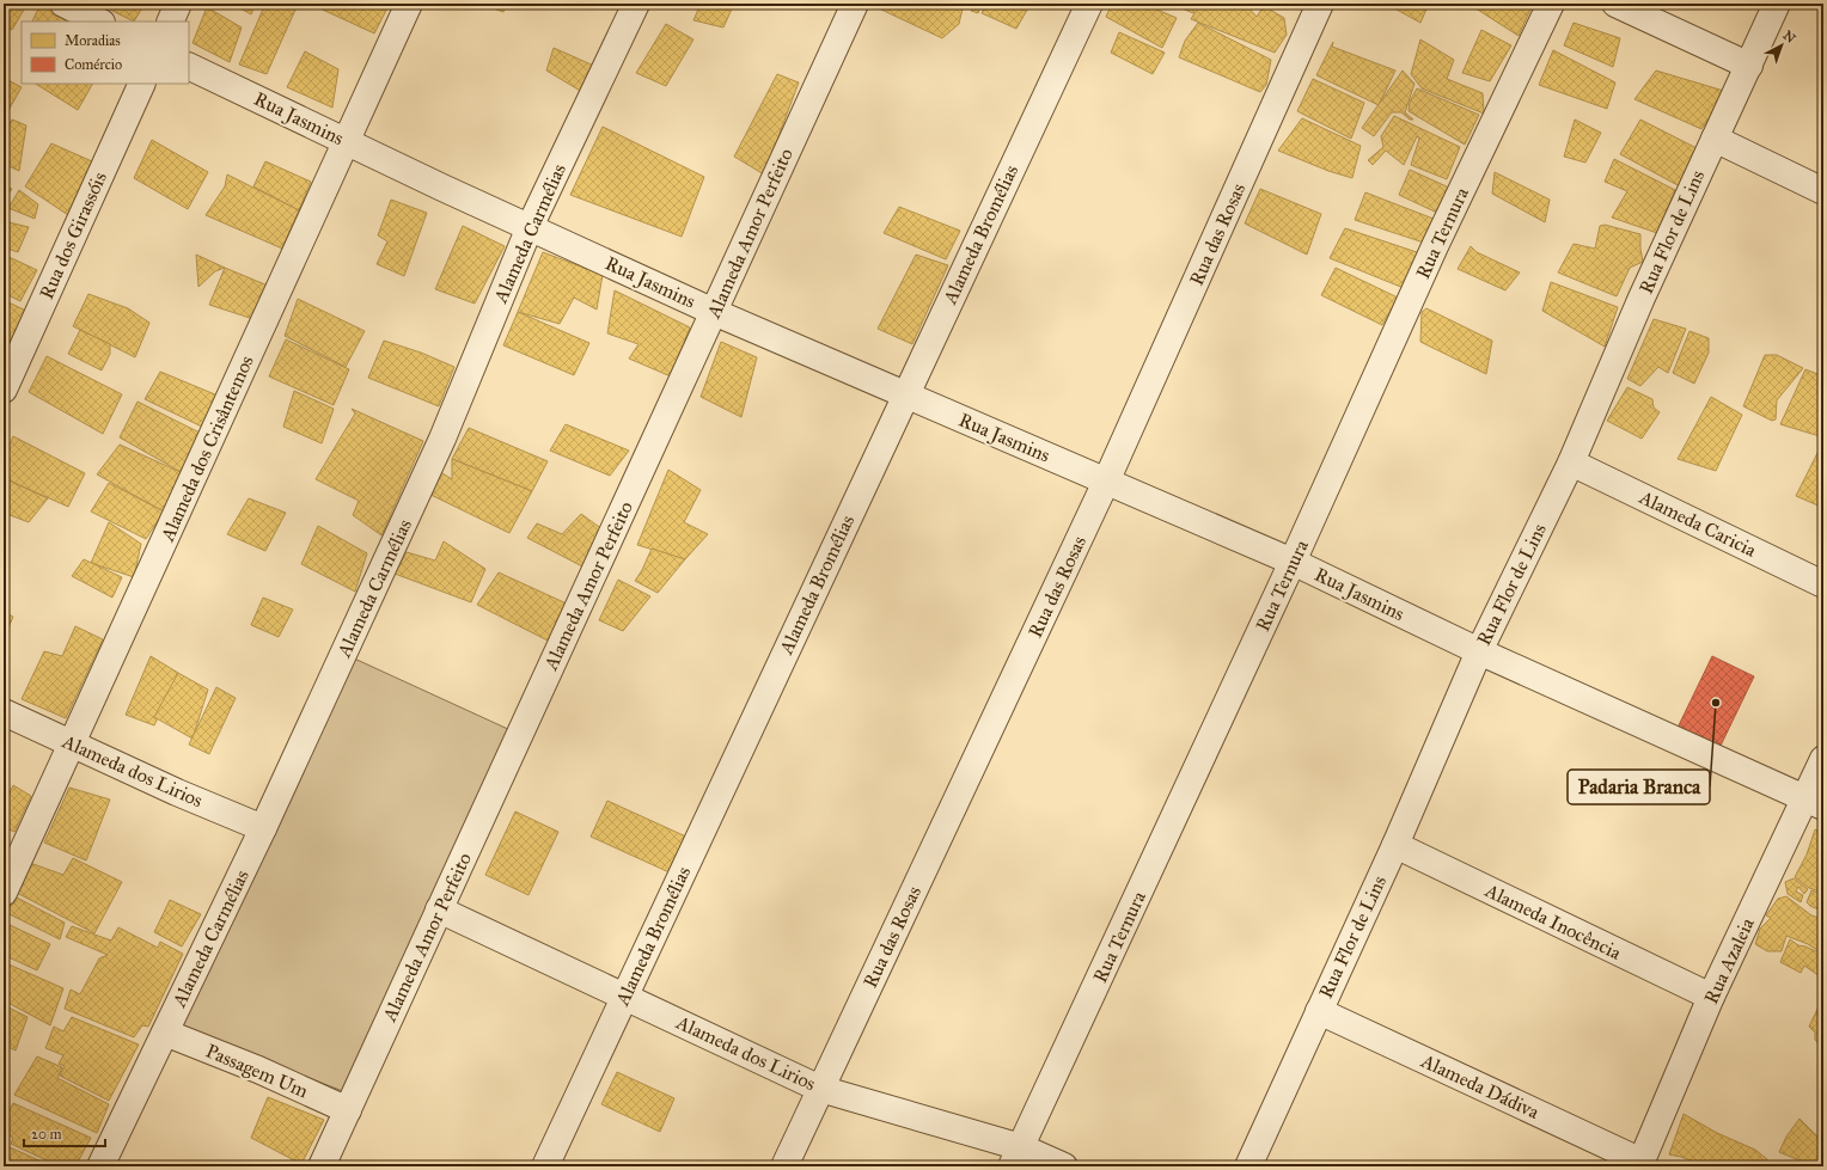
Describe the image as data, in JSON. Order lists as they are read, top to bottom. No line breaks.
{"streets":{"street":["Rua Jasmins","Rua Flor de Lins","Alameda Carmélias","Alameda Amor Perfeito","Rua Ternura","Alameda Bromélias","Rua das Rosas","Rua dos Girassóis","Alameda dos Crisântemos","Alameda Caricia","Alameda dos Lirios","Alameda Inocência","Rua Azaleia","Passagem Um","Alameda Dádiva"]},"crossings":[["Rua Jasmins","Rua Flor de Lins"],["Rua Jasmins","Alameda Carmélias"],["Rua Jasmins","Alameda Amor Perfeito"],["Rua Jasmins","Rua Ternura"],["Rua Jasmins","Alameda Bromélias"],["Rua Jasmins","Rua das Rosas"],["Rua Jasmins","Alameda dos Crisântemos"],["Rua Jasmins","Rua Azaleia"],["Rua Flor de Lins","Alameda Caricia"],["Rua Flor de Lins","Alameda Inocência"],["Rua Flor de Lins","Alameda Dádiva"],["Alameda Carmélias","Alameda dos Lirios"],["Alameda Carmélias","Passagem Um"],["Alameda Amor Perfeito","Alameda dos Lirios"],["Alameda Amor Perfeito","Passagem Um"],["Rua Ternura","Alameda dos Lirios"],["Alameda Bromélias","Alameda dos Lirios"],["Rua das Rosas","Alameda dos Lirios"],["Alameda dos Crisântemos","Alameda dos Lirios"],["Alameda Inocência","Rua Azaleia"],["Rua Azaleia","Alameda Dádiva"]],"places":["Padaria Branca"],"legend":["Moradias","Comércio"],"scale_bar":"20 m","north":"top right"}
